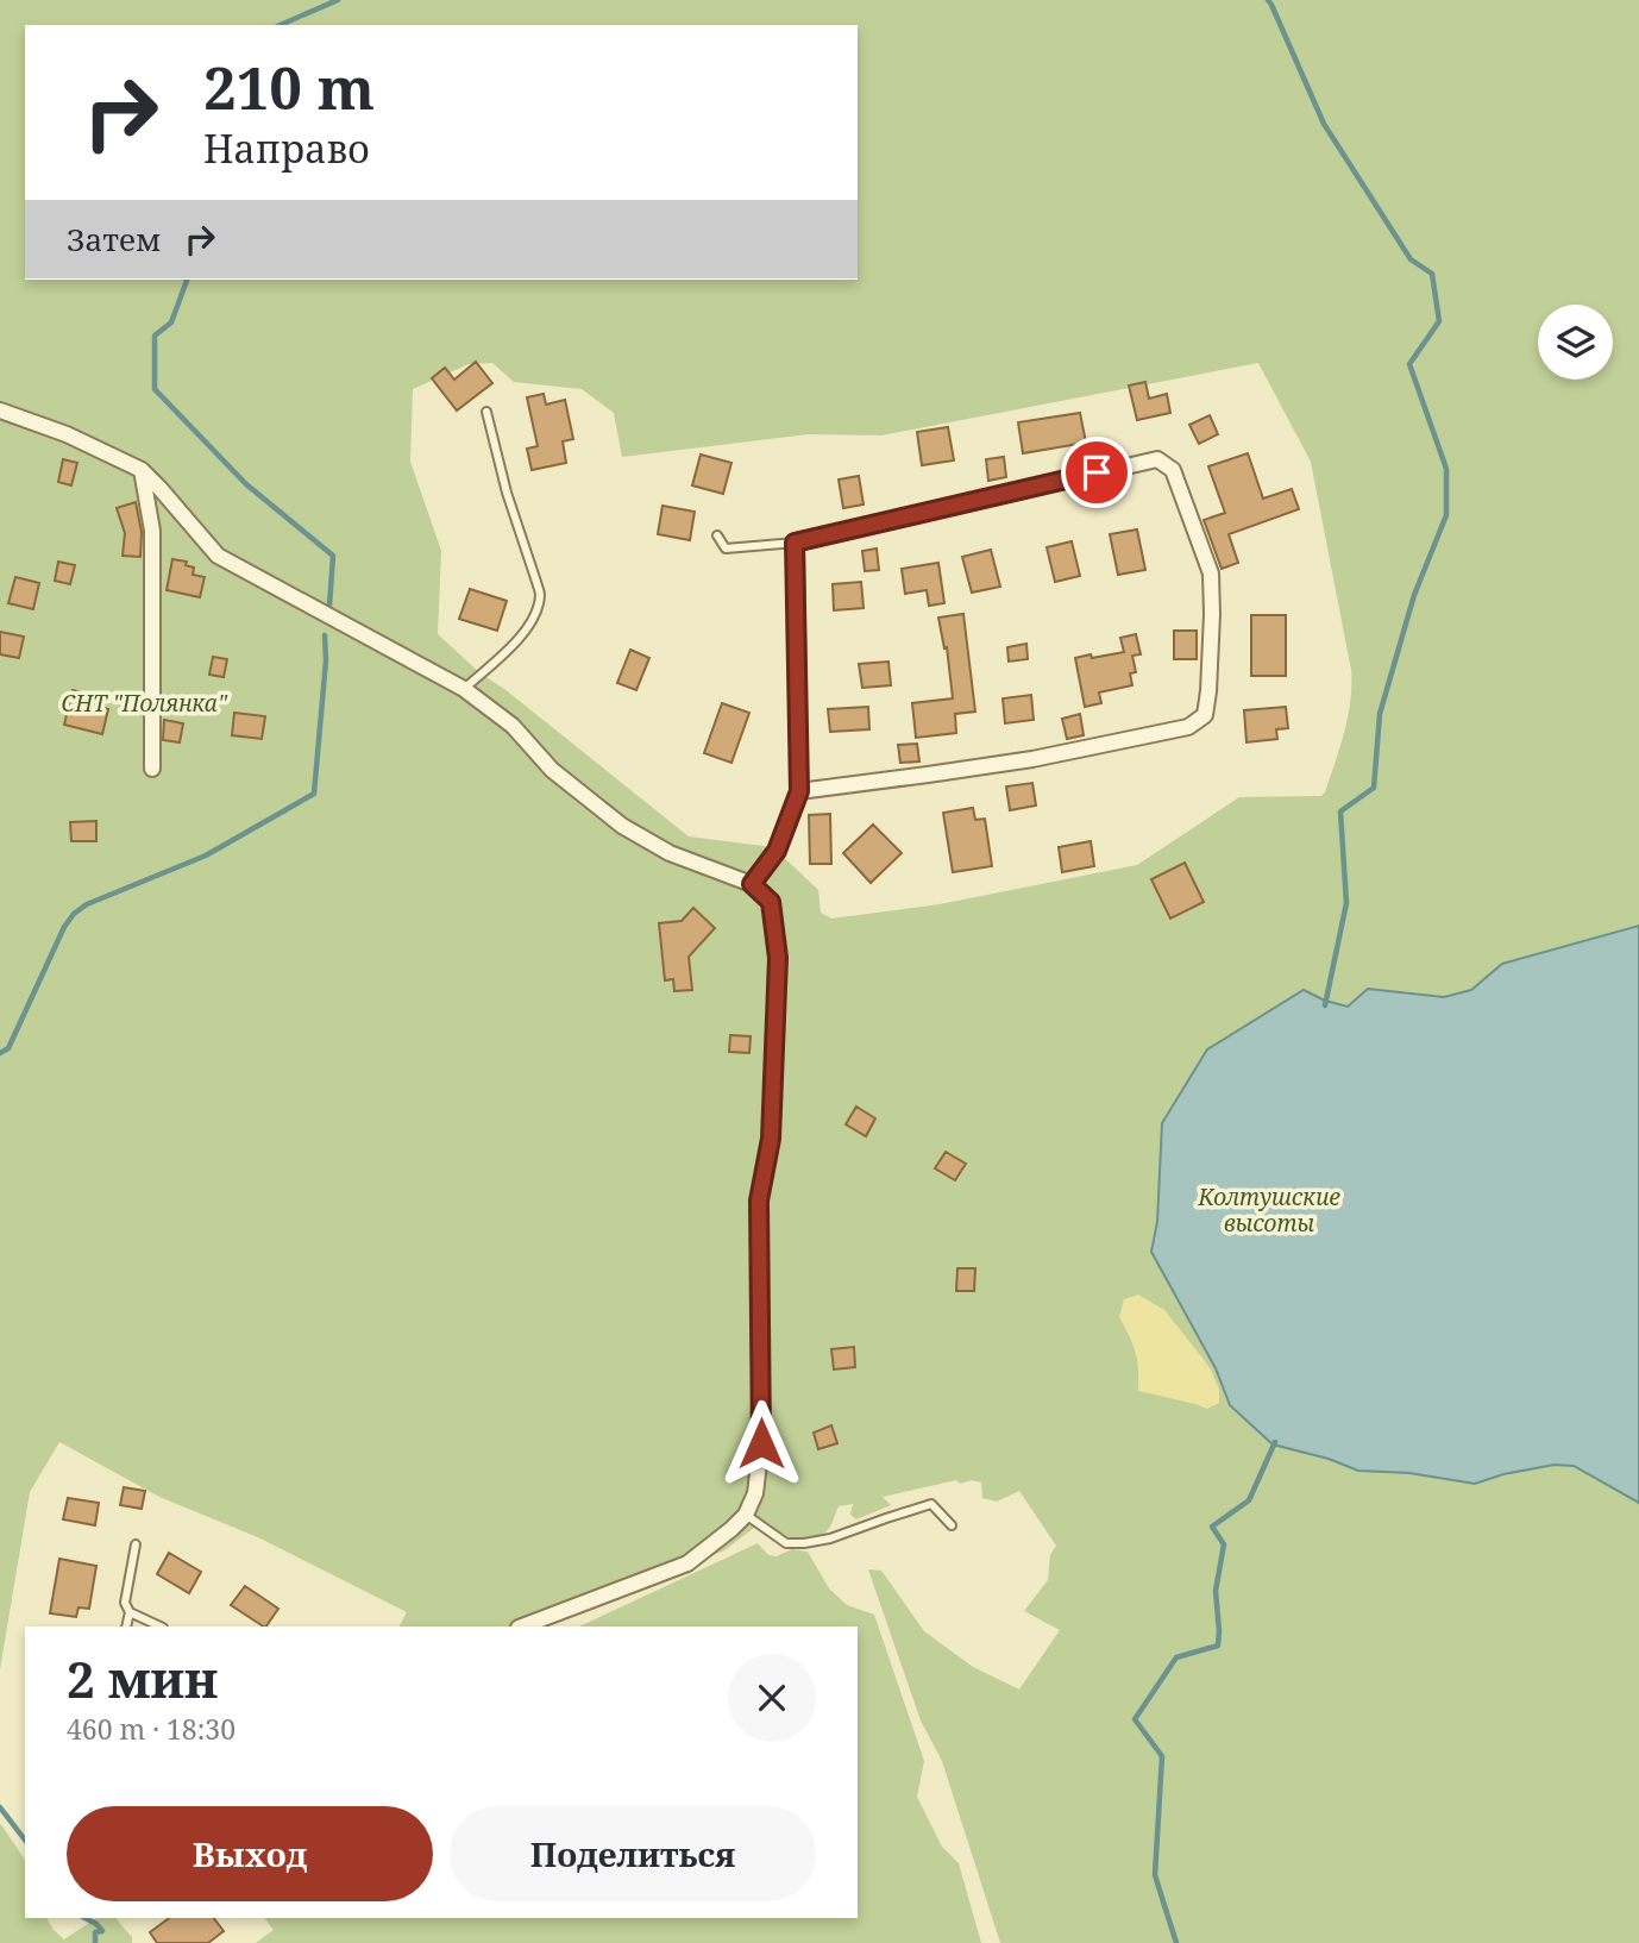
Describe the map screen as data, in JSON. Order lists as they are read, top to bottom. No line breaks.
{"parks":["СНТ \"Полянка\"","Колтушские высоты"],"page":{"turn":["210 m","Направо"],"then":"Затем","heading":["2 мин","460 m · 18:30"],"buttons":["Выход","Поделиться"]}}
